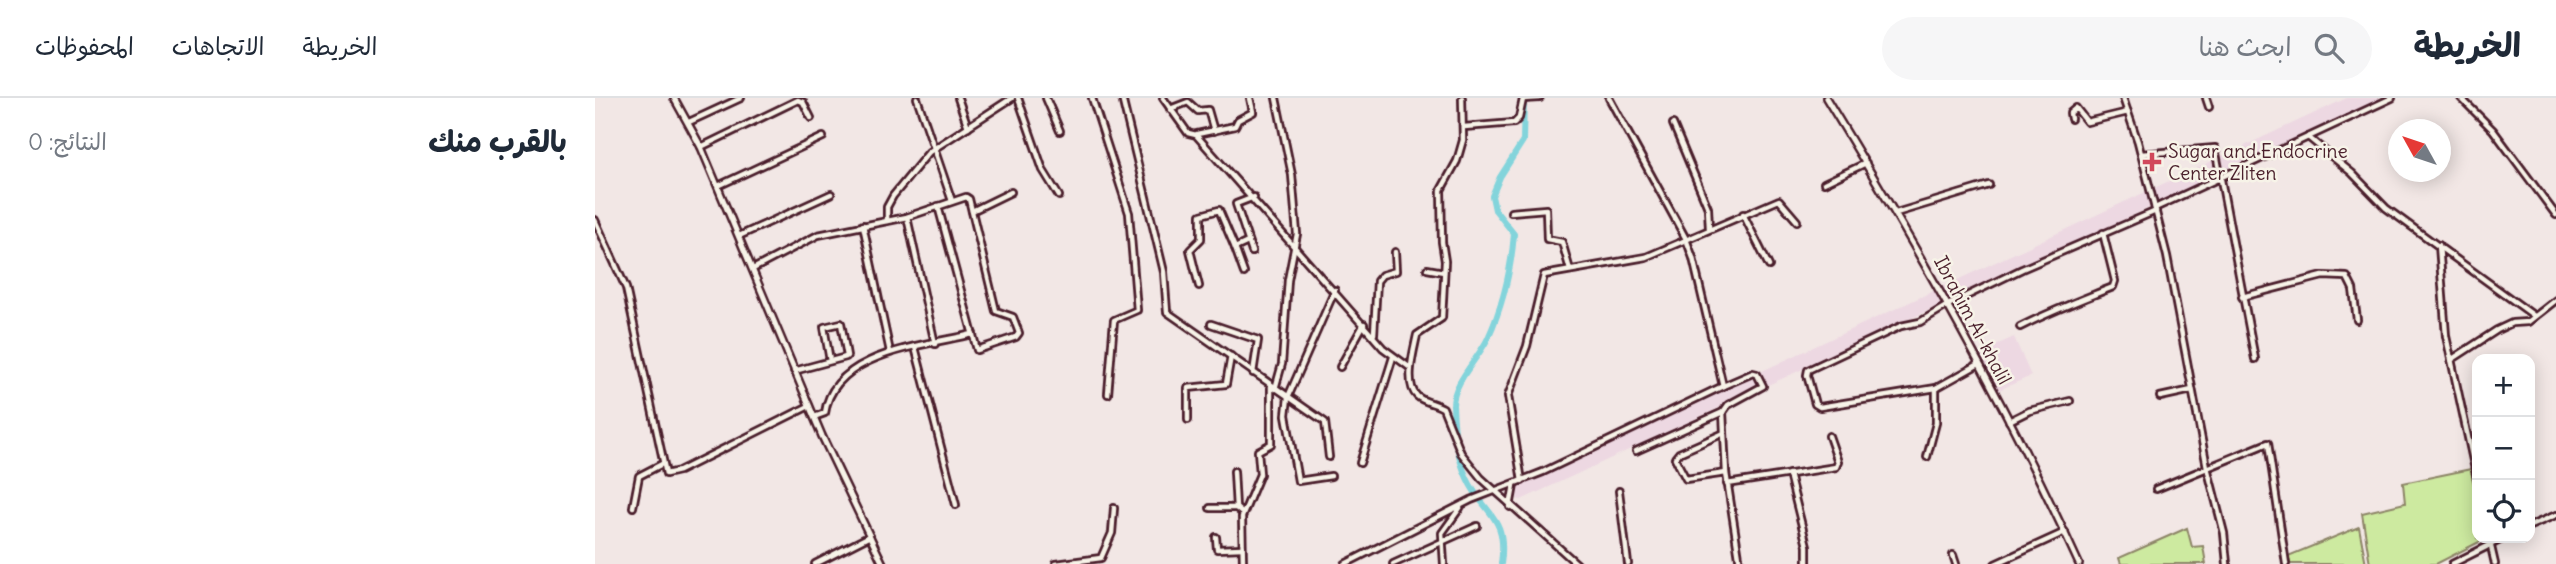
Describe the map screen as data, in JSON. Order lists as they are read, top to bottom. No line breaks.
{"streets":{"street":["Ibrahim Al-khalil"]},"places":{"health":["Sugar and Endocrine Center Zliten"]},"north":"top left","page":{"header":"الخريطة","search":"ابحث هنا","nav":["الخريطة","الاتجاهات","المحفوظات"],"heading":["بالقرب منك","النتائج: 0"],"map_buttons":["+","−"]}}
